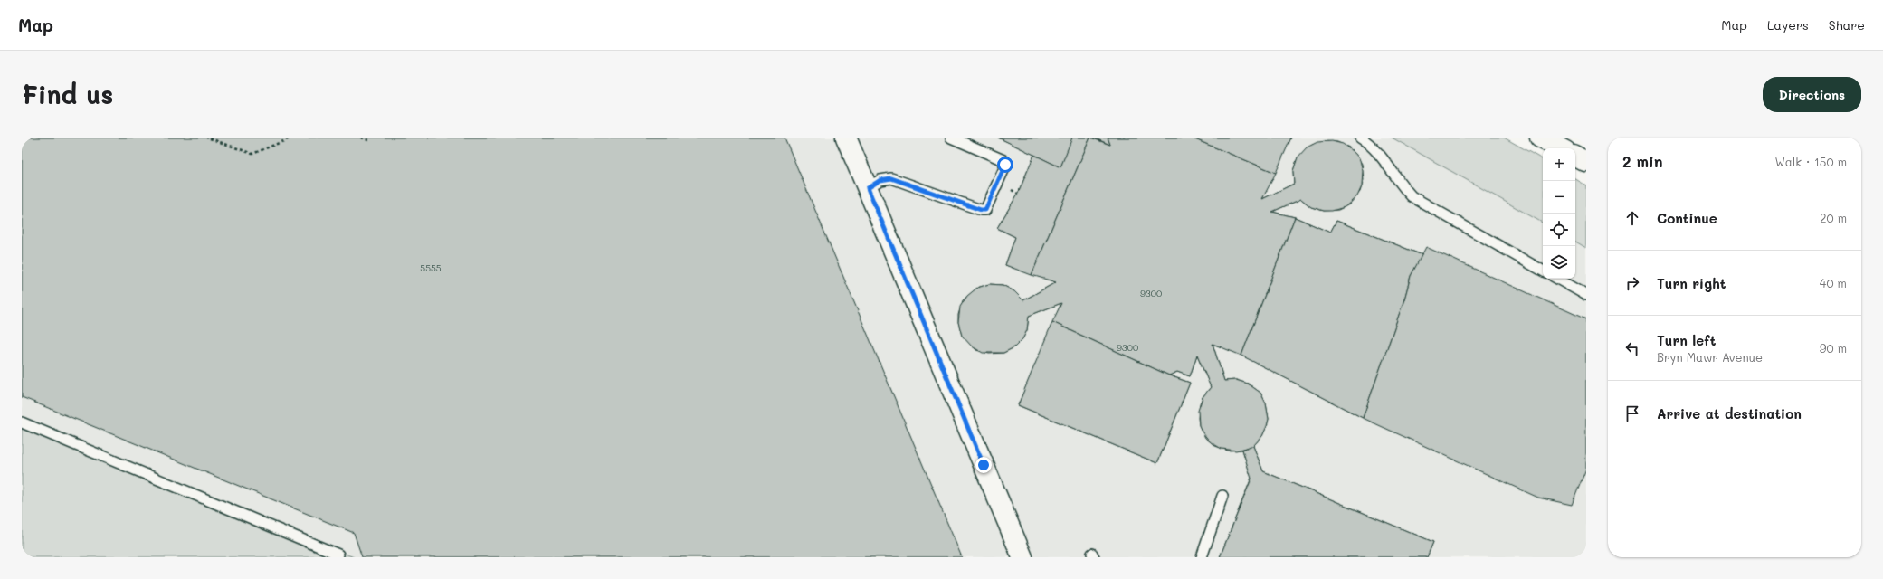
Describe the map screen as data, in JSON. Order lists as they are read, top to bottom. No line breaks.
{"house_numbers":["5555","9300","9300"],"page":{"header":"Map","nav":["Map","Layers","Share"],"buttons":"Directions","title":"Find us","heading":["2 min","Walk · 150 m"],"map_buttons":["+","−"],"list":[["Continue","20 m"],["Turn right","40 m"],["Turn left","Bryn Mawr Avenue","90 m"],"Arrive at destination"]}}
